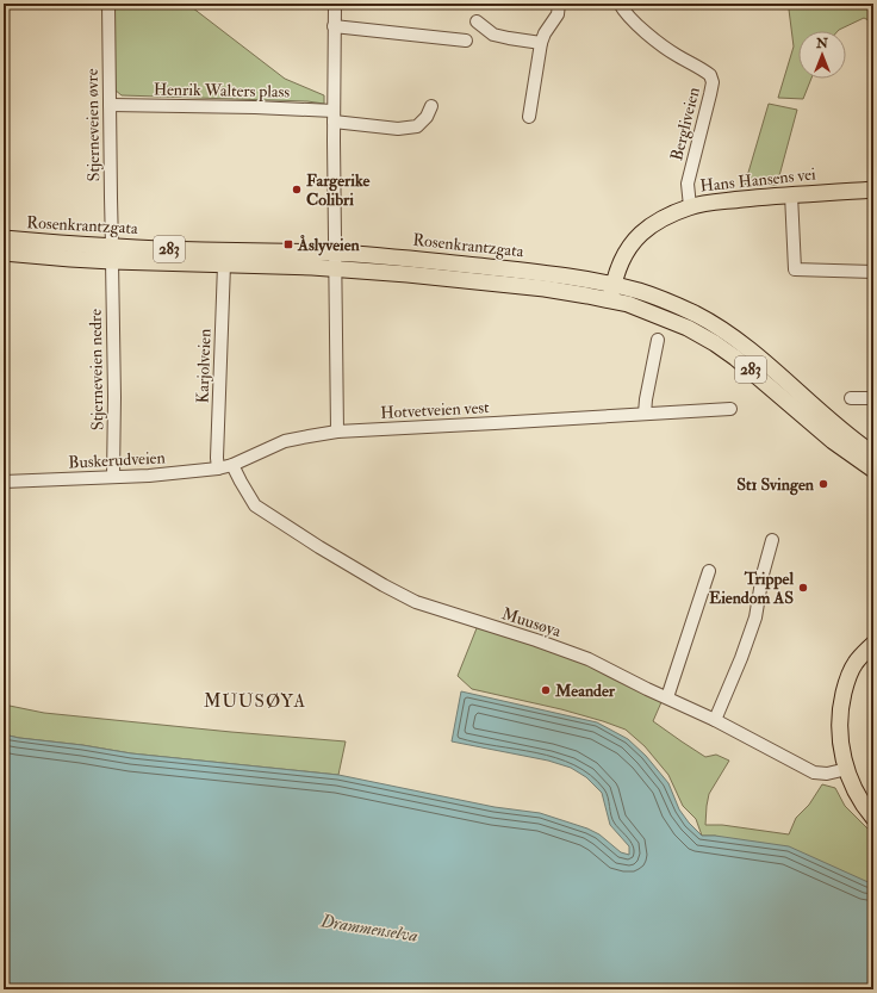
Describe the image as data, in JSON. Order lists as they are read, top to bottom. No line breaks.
{"streets":{"main road":["Hans Hansens vei","Rosenkrantzgata","283"],"street":["Henrik Walters plass","Bergliveien","Stjerneveien øvre","Karjolveien","Stjerneveien nedre","Hotvetveien vest","Buskerudveien","Muusøya"]},"crossings":[["Henrik Walters plass","Stjerneveien øvre"],["Bergliveien","Hans Hansens vei"],["Stjerneveien øvre","Rosenkrantzgata"],["Stjerneveien øvre","Stjerneveien nedre"],["Hans Hansens vei","Rosenkrantzgata"],["Rosenkrantzgata","Karjolveien"],["Rosenkrantzgata","Stjerneveien nedre"],["Karjolveien","Buskerudveien"],["Stjerneveien nedre","Buskerudveien"],["Hotvetveien vest","Buskerudveien"],["Hotvetveien vest","Muusøya"],["Buskerudveien","Muusøya"]],"districts":["MUUSØYA"],"water":["Drammenselva"],"places":{"other":["Fargerike Colibri","St1 Svingen","Trippel Eiendom AS","Meander"],"transit":["Åslyveien"]},"north":"top"}
